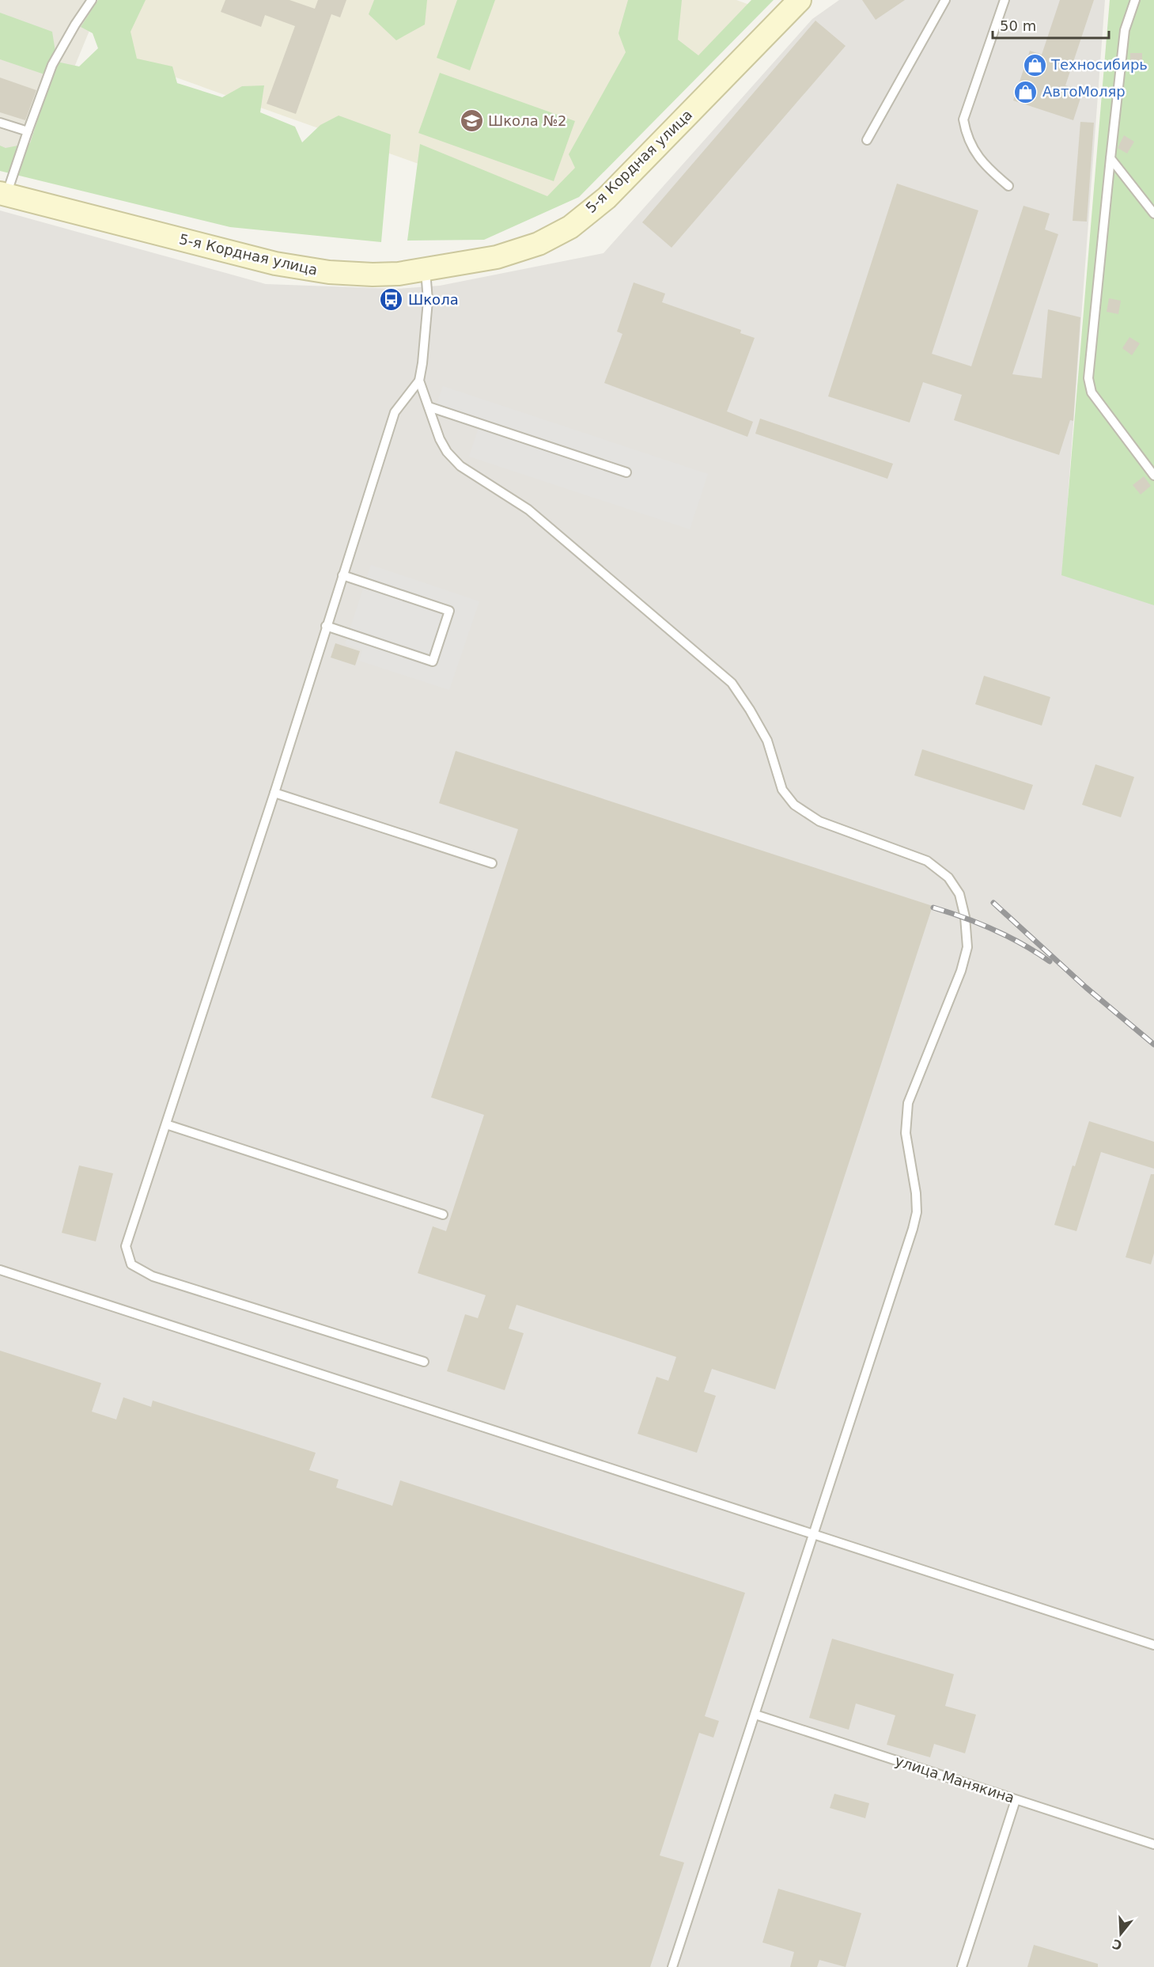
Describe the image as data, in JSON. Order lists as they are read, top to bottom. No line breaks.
{"streets":{"main road":["5-я Кордная улица"],"lane":["улица Манякина"]},"places":{"shop":["Техносибирь","АвтоМоляр"],"school or university":["Школа №2"],"bus stop":["Школа"]},"scale_bar":"50 m","north":"bottom"}
